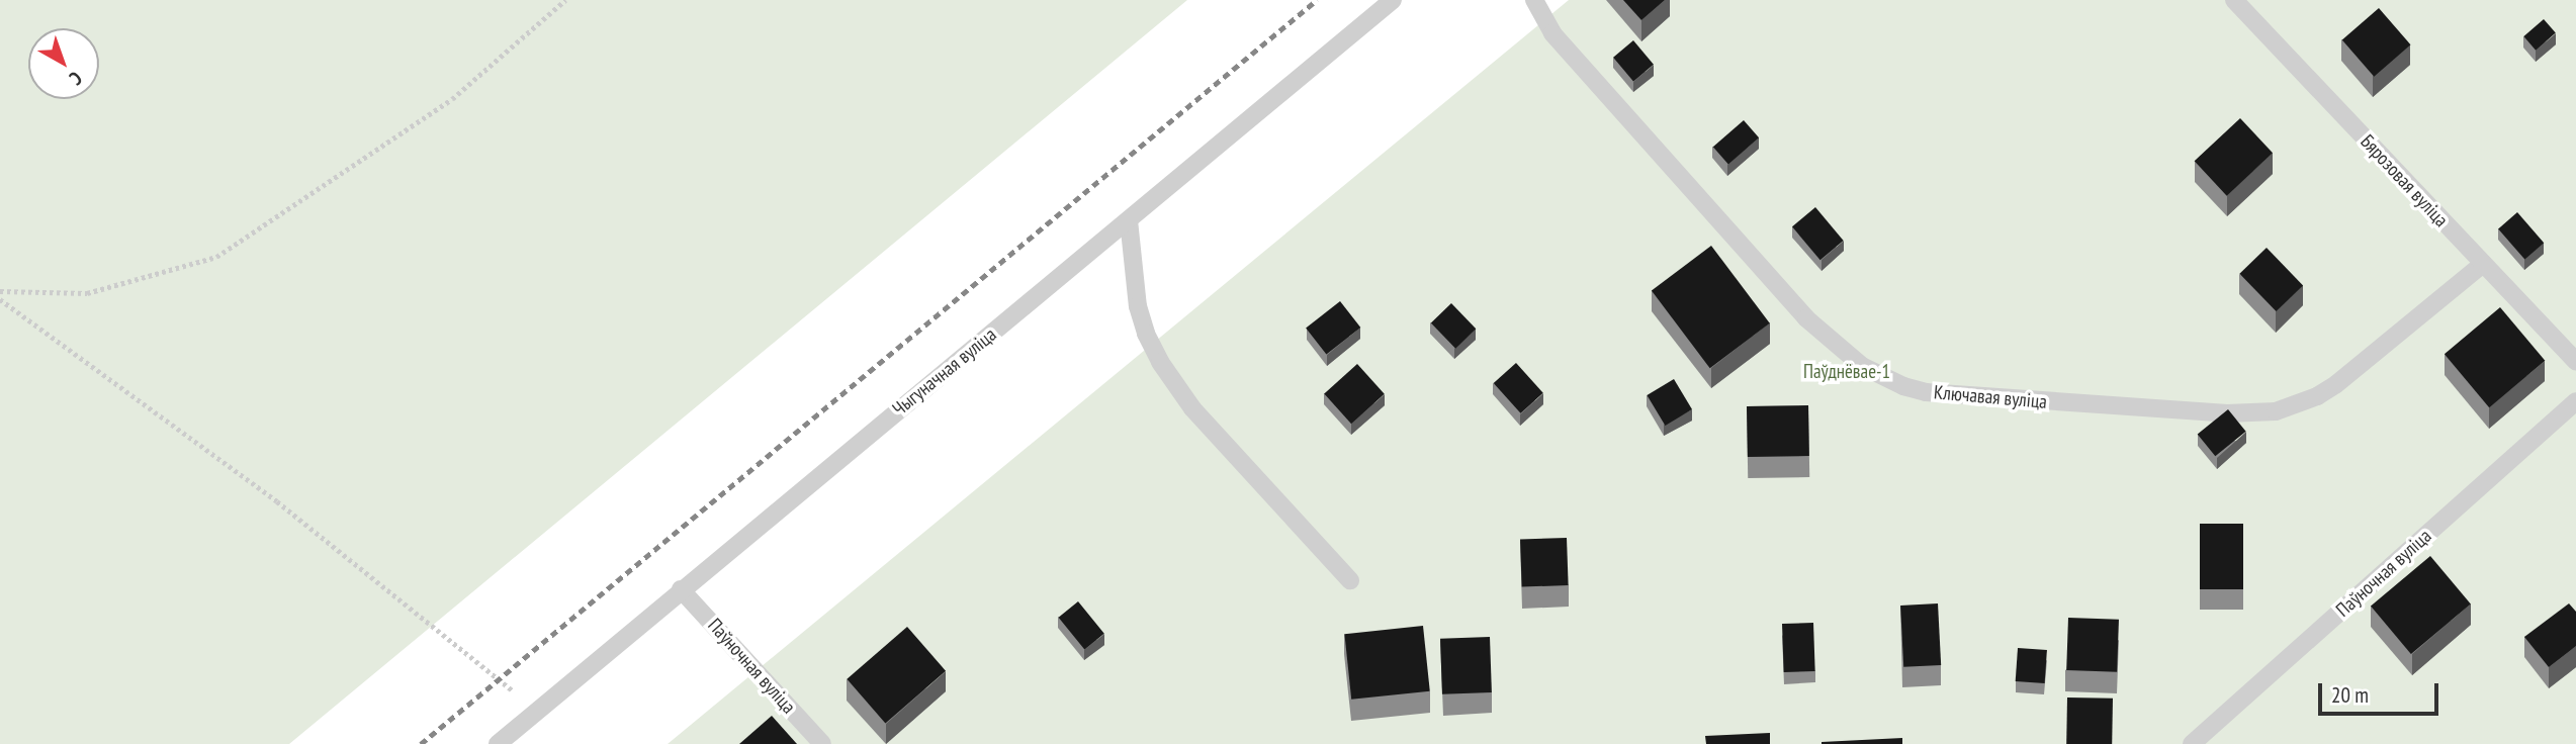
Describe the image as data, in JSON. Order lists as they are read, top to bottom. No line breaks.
{"streets":{"lane":["Бярозовая вуліца","Чыгуначная вуліца","Ключавая вуліца","Паўночная вуліца"]},"crossings":[["Бярозовая вуліца","Ключавая вуліца"],["Чыгуначная вуліца","Паўночная вуліца"]],"parks":["Паўднёвае-1"],"scale_bar":"20 m","north":"bottom right"}
